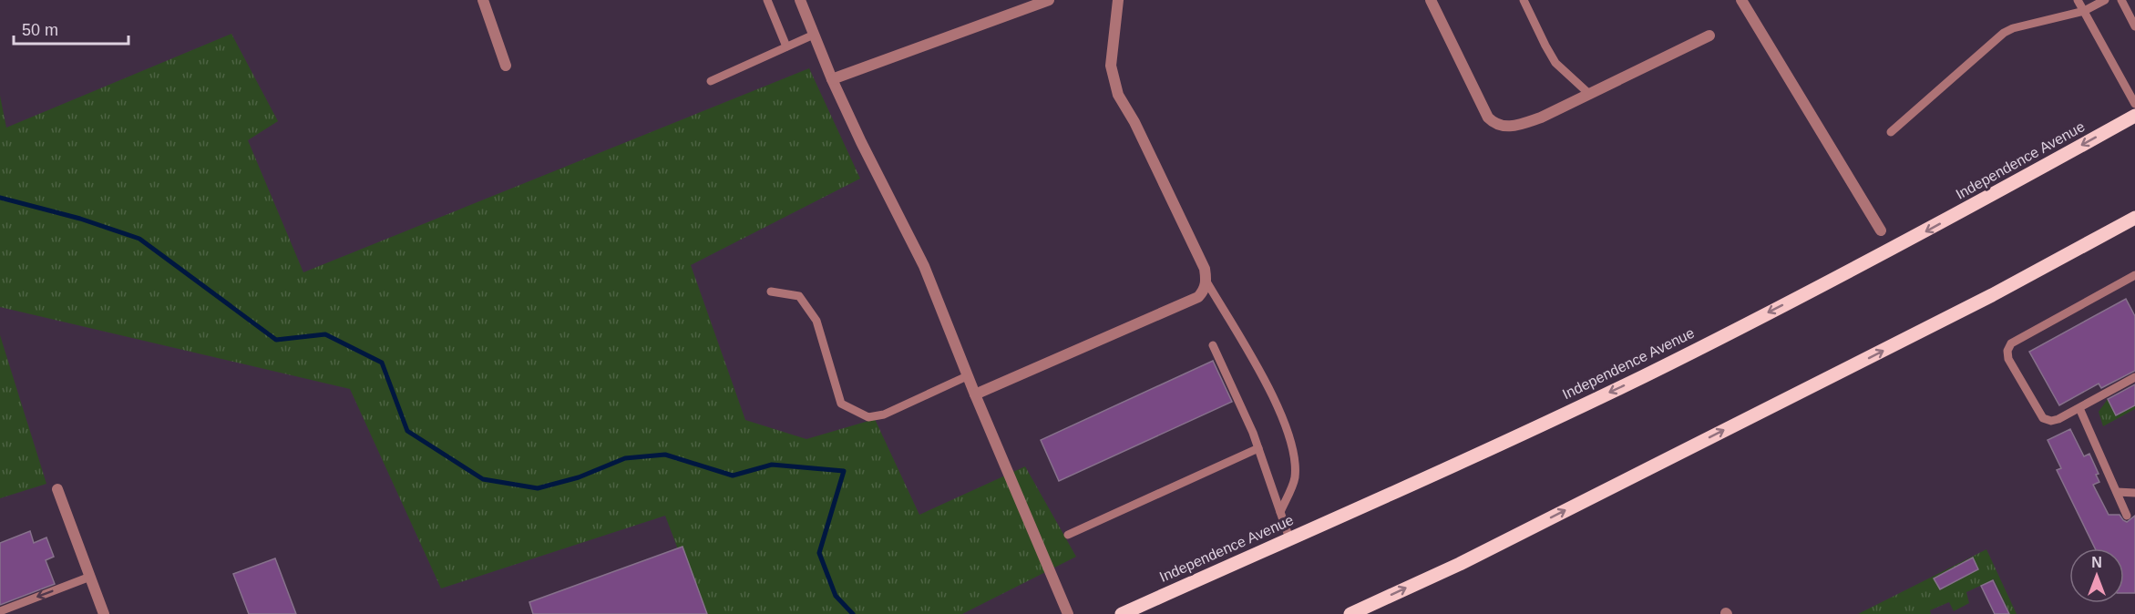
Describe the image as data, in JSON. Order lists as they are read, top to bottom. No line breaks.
{"streets":{"main road":["Independence Avenue"]},"scale_bar":"50 m","north":"top"}
